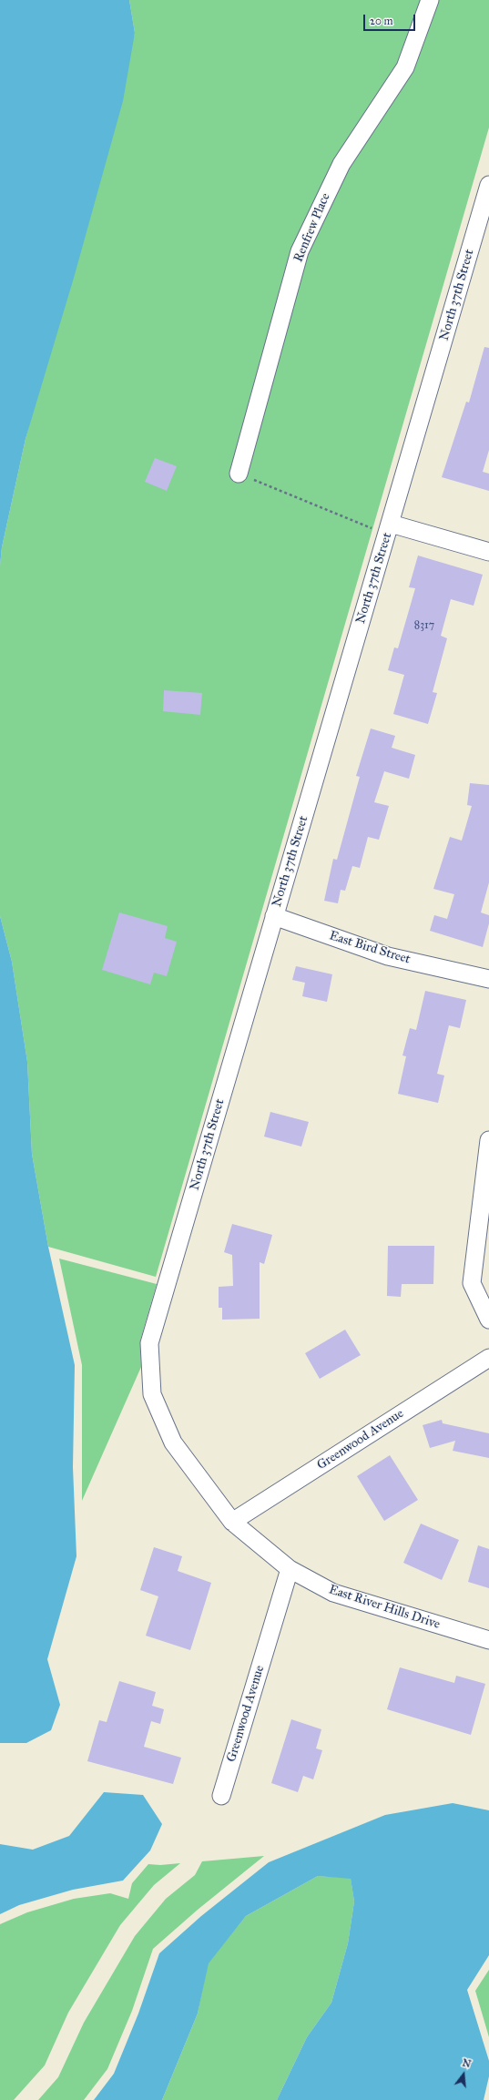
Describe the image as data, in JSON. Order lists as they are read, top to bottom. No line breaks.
{"streets":{"street":["Renfrew Place","North 37th Street","East Bird Street","Greenwood Avenue","East River Hills Drive"]},"crossings":[["North 37th Street","East Bird Street"],["North 37th Street","Greenwood Avenue"],["North 37th Street","East River Hills Drive"],["Greenwood Avenue","East River Hills Drive"]],"house_numbers":["8317"],"scale_bar":"20 m","north":"top"}
